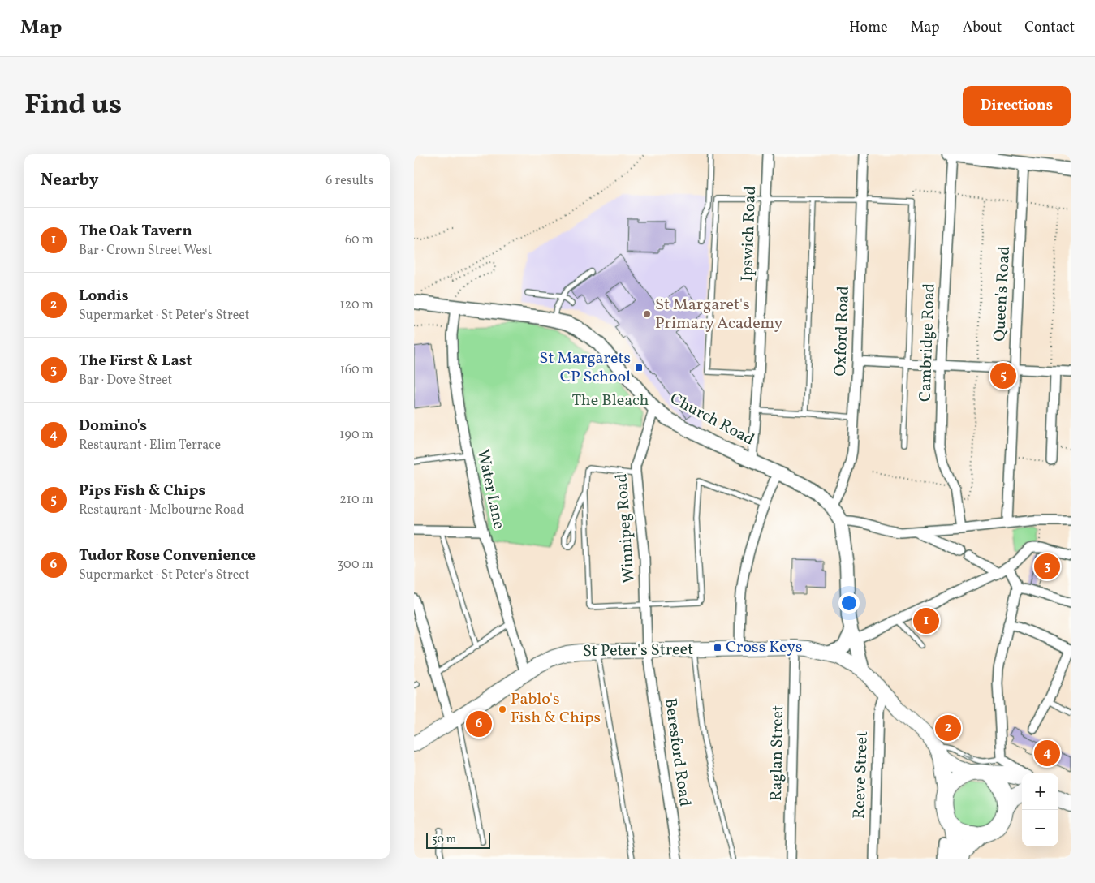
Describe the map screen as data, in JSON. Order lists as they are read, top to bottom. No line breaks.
{"streets":{"main road":["Church Road","St Peter's Street"],"street":["Ipswich Road","Queen's Road","Oxford Road","Cambridge Road","Water Lane","Winnipeg Road","Beresford Road","Raglan Street","Reeve Street"]},"crossings":[["Ipswich Road","Church Road"],["Oxford Road","Church Road"],["Church Road","Water Lane"],["Church Road","Winnipeg Road"],["Water Lane","St Peter's Street"],["Winnipeg Road","St Peter's Street"],["Winnipeg Road","Beresford Road"],["St Peter's Street","Beresford Road"],["St Peter's Street","Raglan Street"],["St Peter's Street","Reeve Street"]],"parks":["The Bleach"],"places":{"other":["St Margaret's Primary Academy","Pablo's Fish & Chips"],"transit":["St Margarets CP School","Cross Keys"]},"scale_bar":"50 m","page":{"header":"Map","nav":["Home","Map","About","Contact"],"title":"Find us","buttons":"Directions","heading":["Nearby","6 results"],"list":[{"mark":"1","name":"The Oak Tavern","note":"Bar · Crown Street West","value":"60 m"},{"mark":"2","name":"Londis","note":"Supermarket · St Peter's Street","value":"120 m"},{"mark":"3","name":"The First & Last","note":"Bar · Dove Street","value":"160 m"},{"mark":"4","name":"Domino's","note":"Restaurant · Elim Terrace","value":"190 m"},{"mark":"5","name":"Pips Fish & Chips","note":"Restaurant · Melbourne Road","value":"210 m"},{"mark":"6","name":"Tudor Rose Convenience","note":"Supermarket · St Peter's Street","value":"300 m"}],"pins":["5","3","1","6","2","4"],"map_buttons":["+","−"],"scale":"50 m"}}
